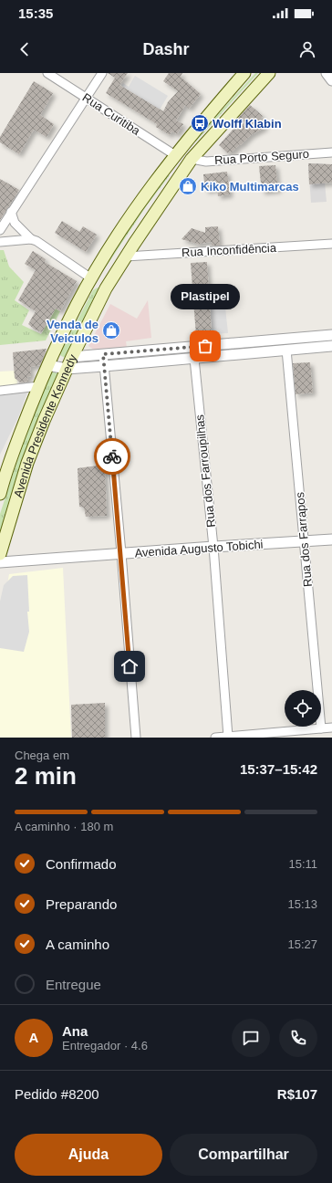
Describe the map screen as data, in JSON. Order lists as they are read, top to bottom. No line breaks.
{"streets":{"main road":["Avenida Presidente Kennedy"],"street":["Rua Curitiba","Rua Porto Seguro","Rua Inconfidência","Rua dos Farroupilhas","Rua dos Farrapos","Avenida Augusto Tobichi"]},"crossings":[["Rua Curitiba","Avenida Presidente Kennedy"],["Rua Porto Seguro","Avenida Presidente Kennedy"],["Rua Inconfidência","Avenida Presidente Kennedy"],["Rua dos Farroupilhas","Avenida Augusto Tobichi"],["Rua dos Farrapos","Avenida Augusto Tobichi"]],"places":{"bus stop":["Wolff Klabin"],"shop":["Kiko Multimarcas","Venda de Veiculos"],"other":["Plastipel"]},"page":{"status":"15:35","header":"Dashr","bubble":"Plastipel","heading":["2 min","Chega em","15:37–15:42"],"panel":["Ana","Entregador · 4.6","Pedido #8200","R$107"],"bar":"A caminho · 180 m","list":[["Confirmado","15:11"],["Preparando","15:13"],["A caminho","15:27"],"Entregue"],"round":"A","buttons":["Ajuda","Compartilhar"]}}
